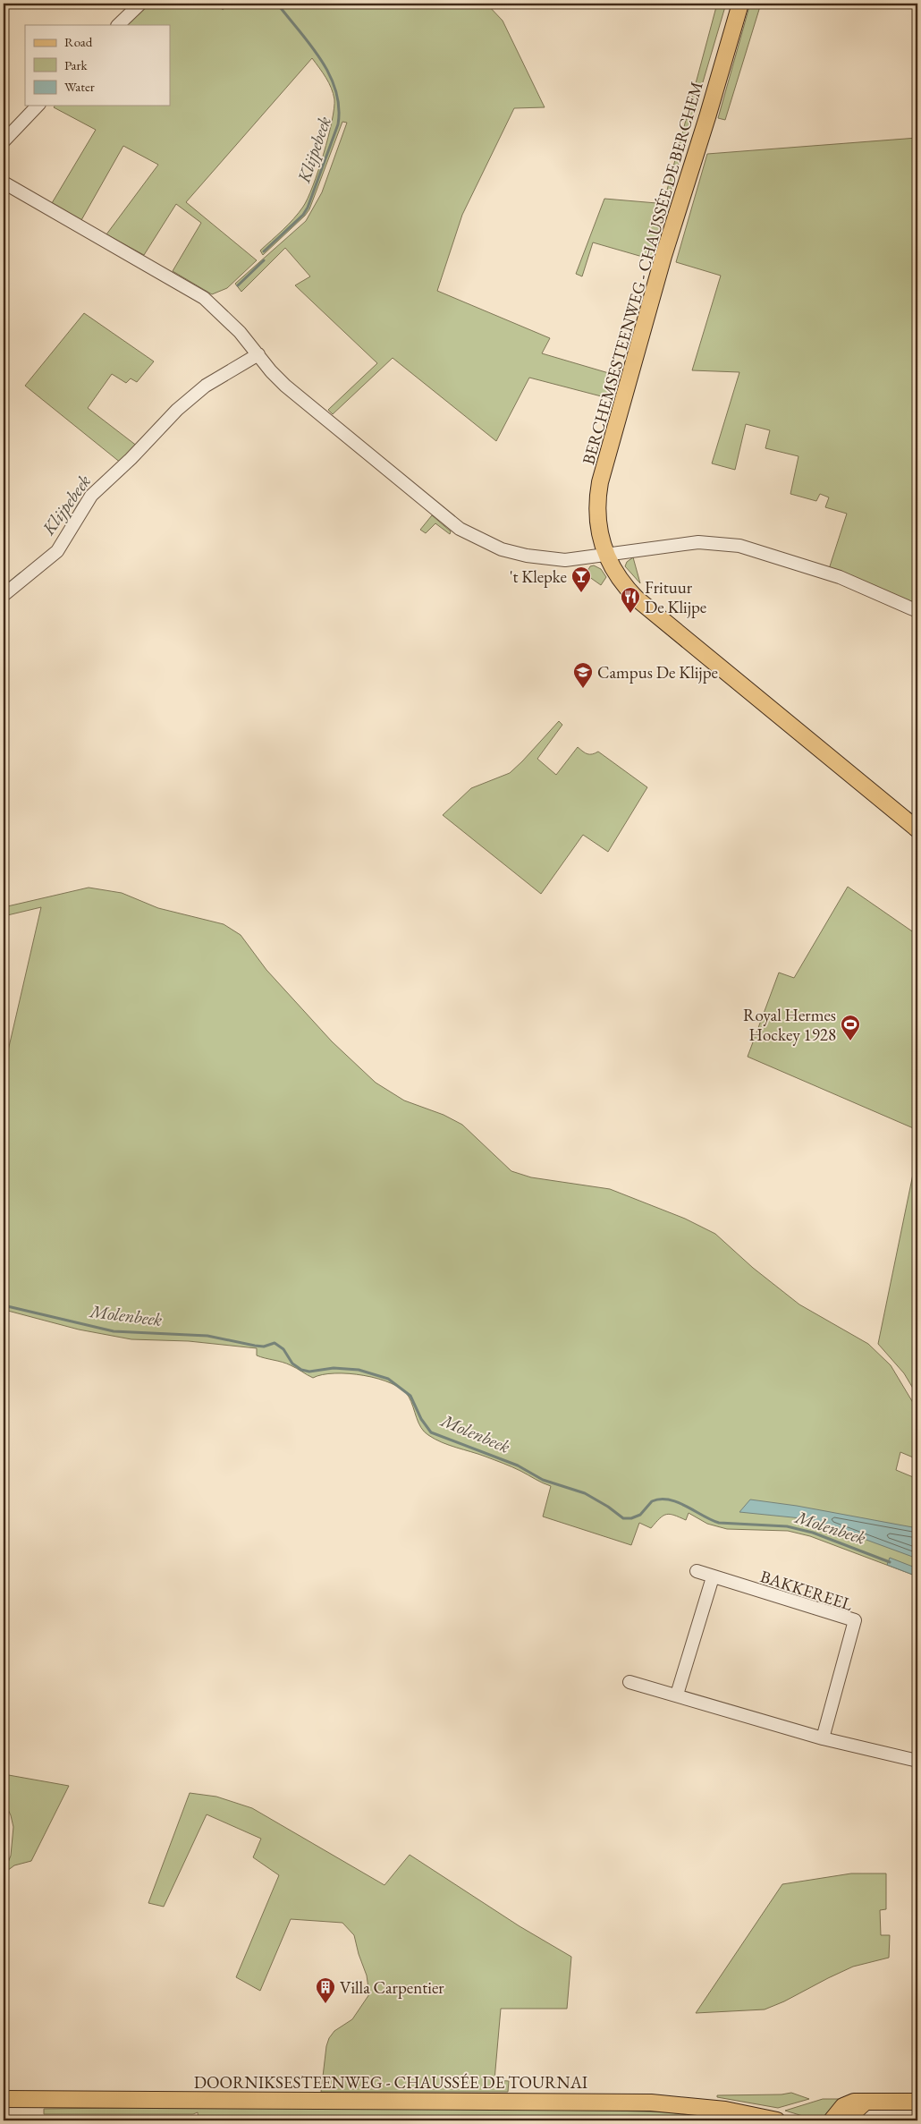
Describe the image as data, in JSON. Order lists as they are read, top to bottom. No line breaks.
{"streets":{"main road":["BERCHEMSESTEENWEG - CHAUSSÉE DE BERCHEM","DOORNIKSESTEENWEG - CHAUSSÉE DE TOURNAI"],"street":["BAKKEREEL"]},"water":["Klijpebeek","Molenbeek"],"places":{"bar":["'t Klepke"],"restaurant":["Frituur De Klijpe"],"school or university":["Campus De Klijpe"],"sports":["Royal Hermes Hockey 1928"],"building":["Villa Carpentier"]},"legend":["Road","Park","Water"]}
